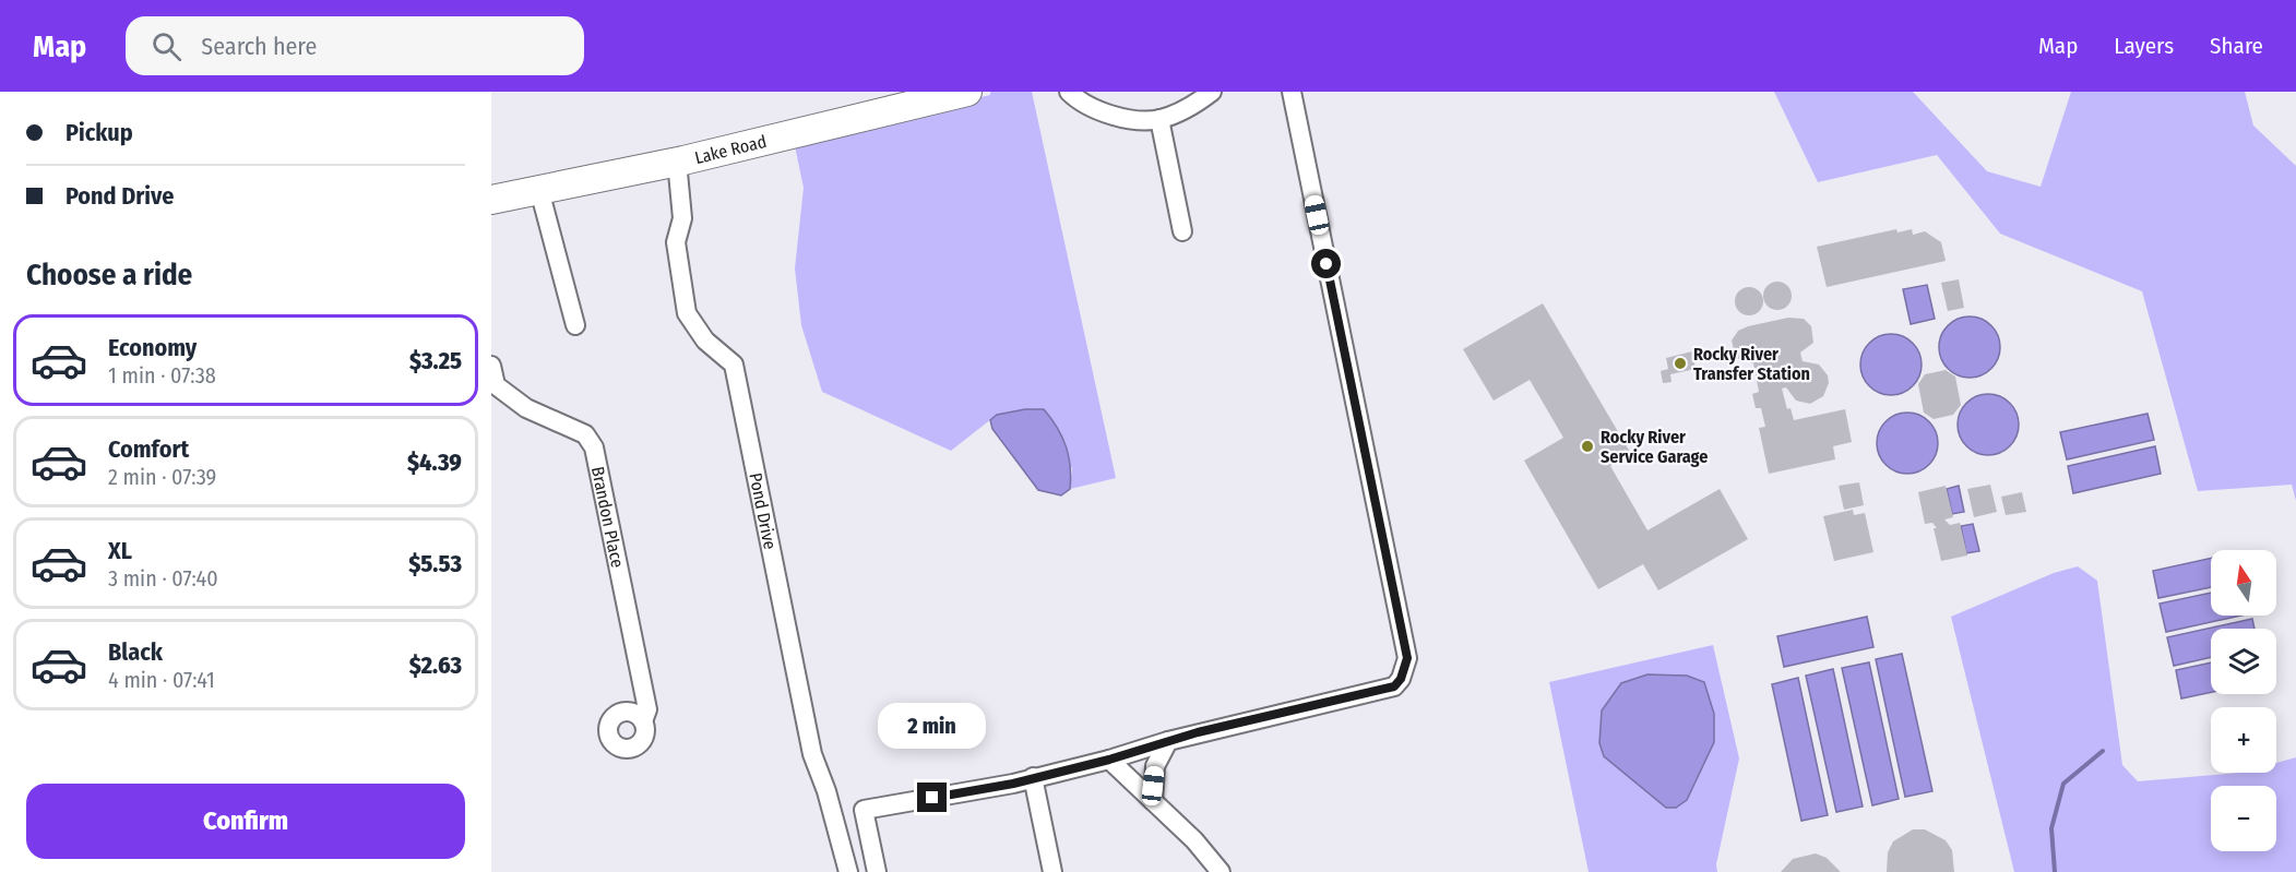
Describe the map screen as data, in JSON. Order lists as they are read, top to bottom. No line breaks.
{"streets":{"main road":["Lake Road"],"street":["Pond Drive","Brandon Place"]},"crossings":[["Lake Road","Pond Drive"]],"places":["Rocky River Transfer Station","Rocky River Service Garage"],"north":"top","page":{"header":"Map","search":"Search here","nav":["Map","Layers","Share"],"banner":["Pickup","Pond Drive"],"heading":"Choose a ride","list":[{"name":"Economy","note":"1 min · 07:38","value":"$3.25"},{"name":"Comfort","note":"2 min · 07:39","value":"$4.39"},{"name":"XL","note":"3 min · 07:40","value":"$5.53"},{"name":"Black","note":"4 min · 07:41","value":"$2.63"}],"map_buttons":["+","−"],"bubble":"2 min","buttons":"Confirm"}}
